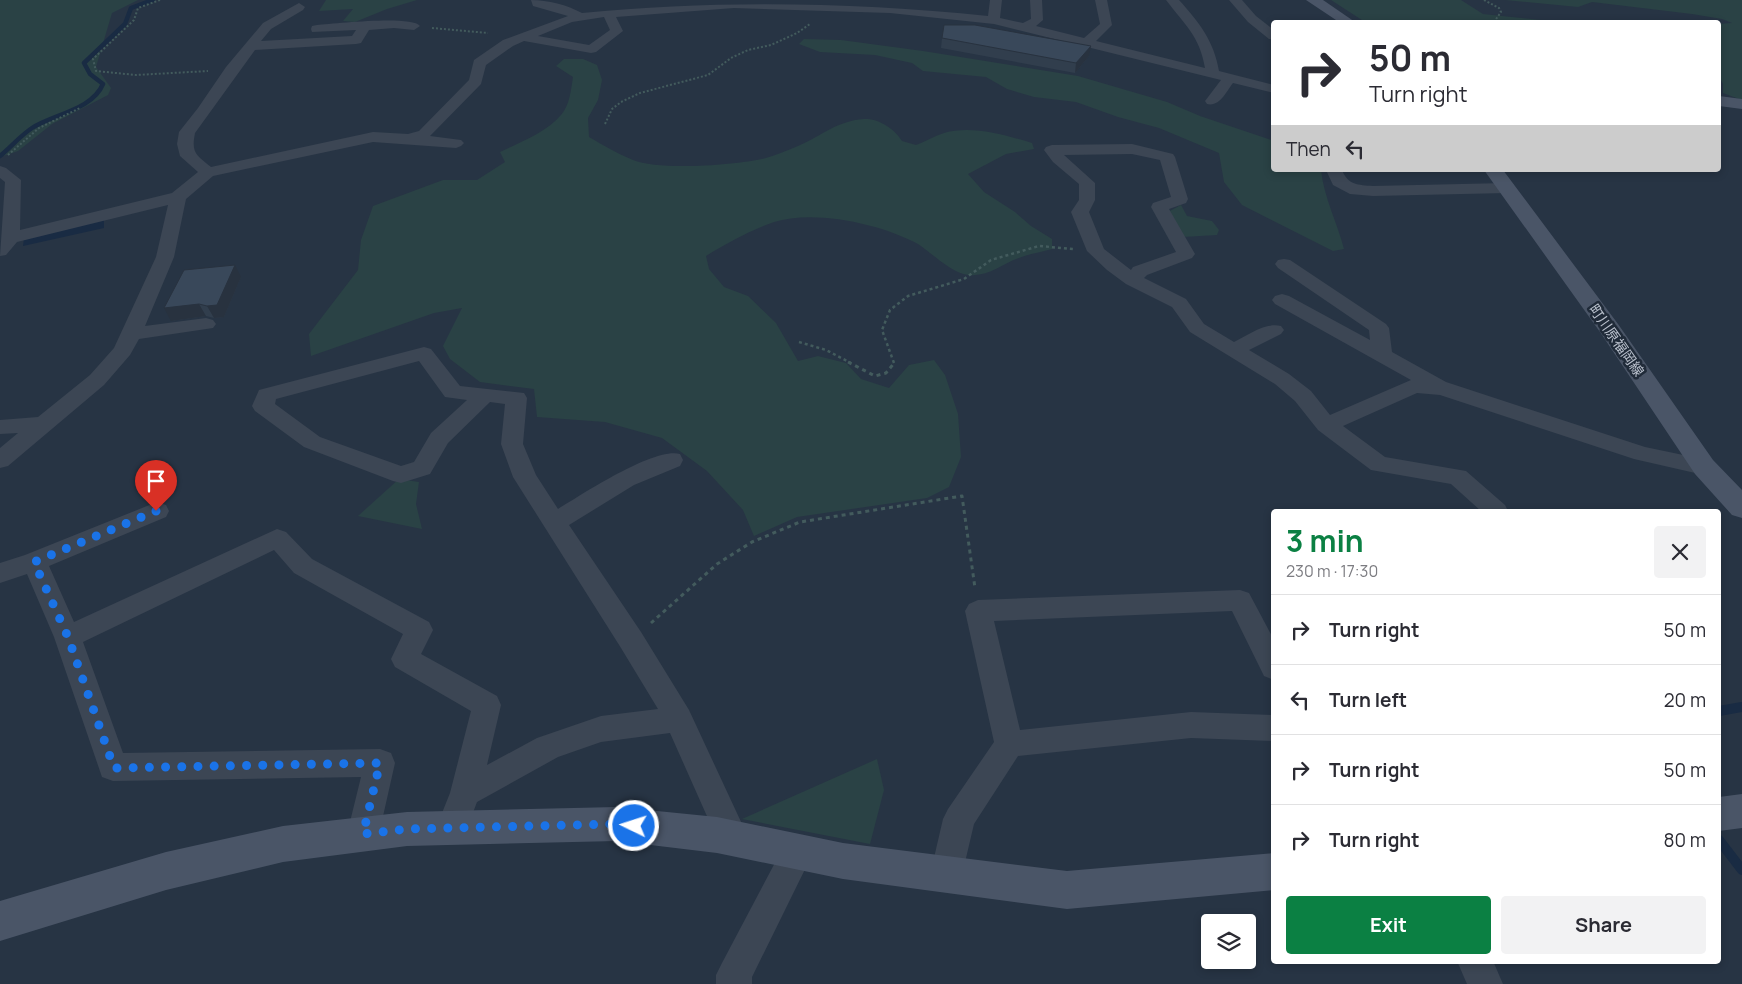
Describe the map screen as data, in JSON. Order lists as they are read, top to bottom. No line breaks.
{"streets":{"street":["町川原福岡線"]},"page":{"turn":["50 m","Turn right"],"then":"Then","heading":["3 min","230 m · 17:30"],"list":[{"name":"Turn right","value":"50 m"},{"name":"Turn left","value":"20 m"},{"name":"Turn right","value":"50 m"},{"name":"Turn right","value":"80 m"}],"buttons":["Exit","Share"]}}
